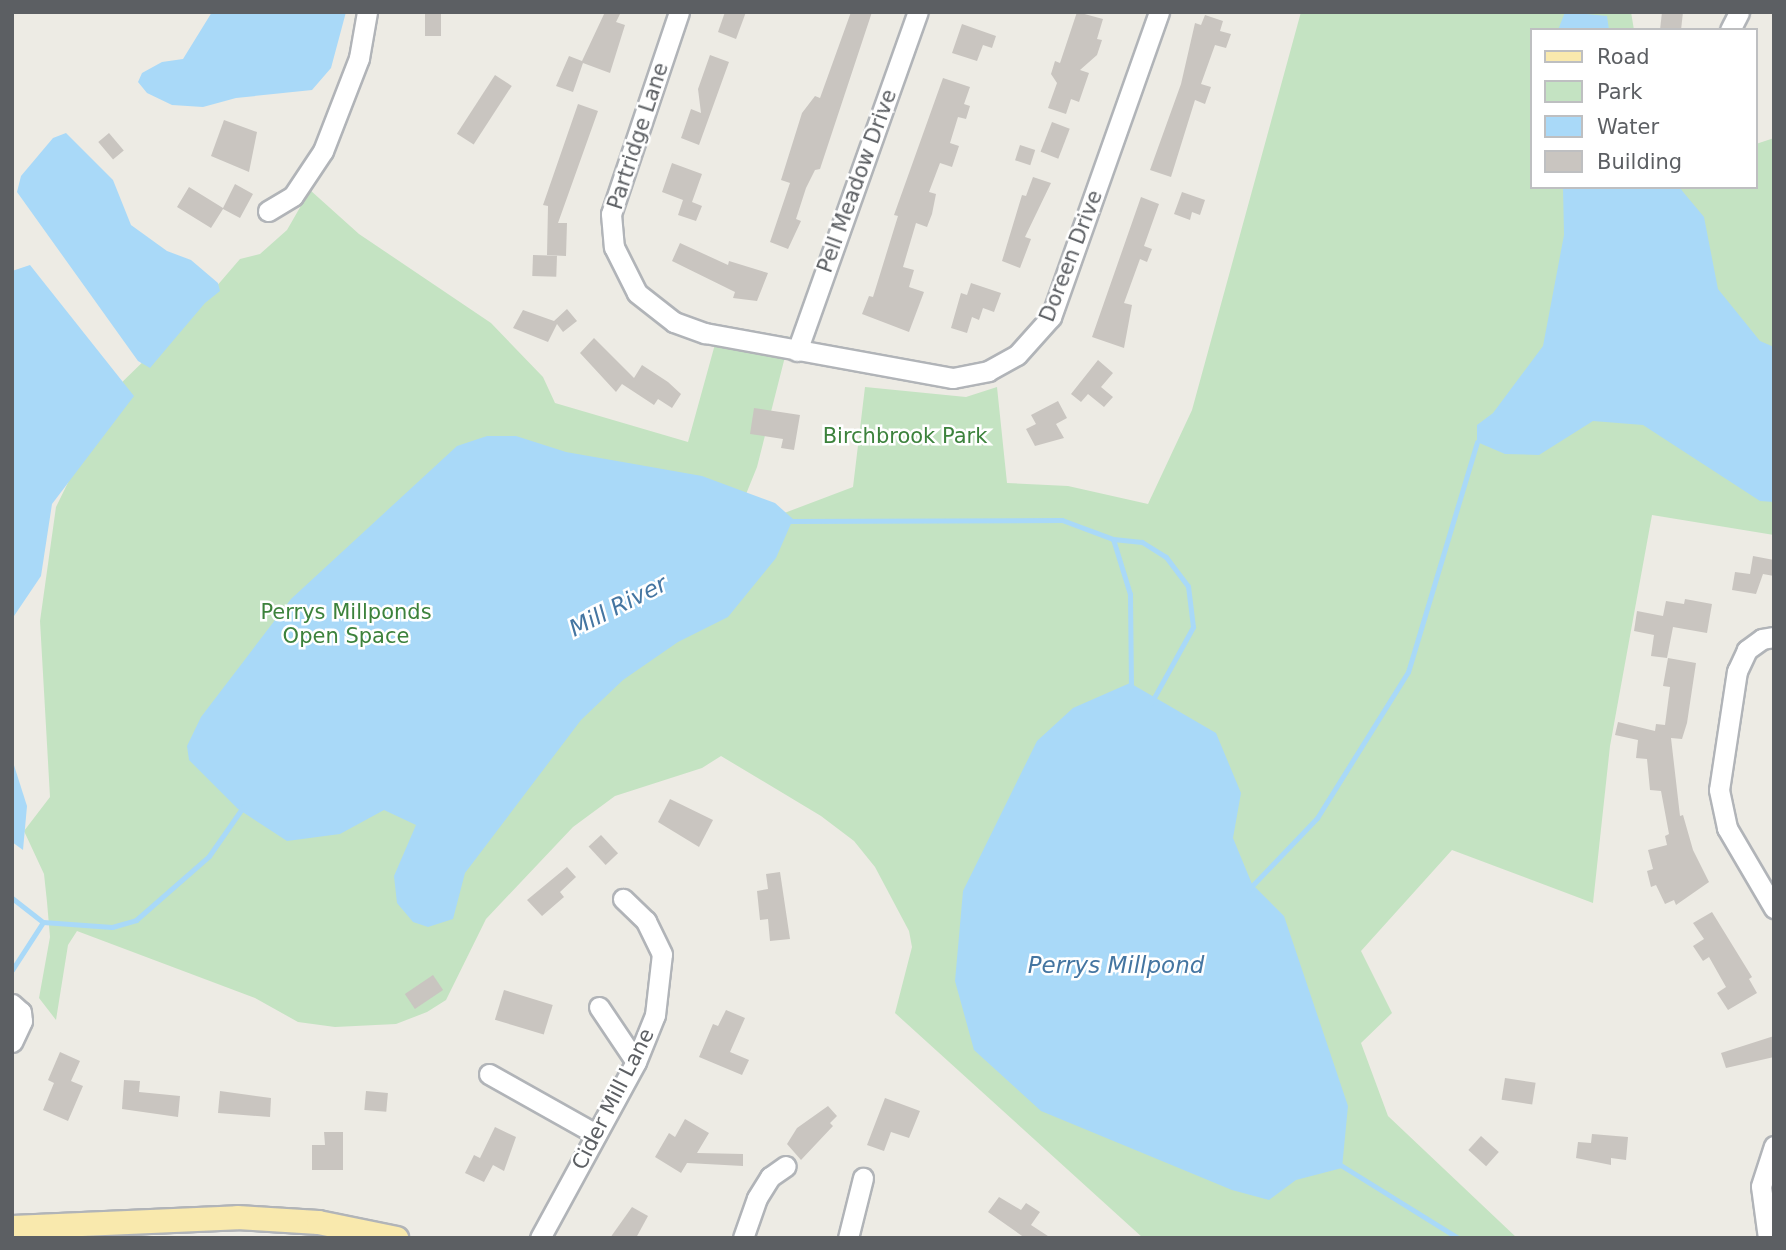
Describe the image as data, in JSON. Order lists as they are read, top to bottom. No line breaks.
{"streets":{"street":["Partridge Lane","Pell Meadow Drive","Doreen Drive","Cider Mill Lane"]},"crossings":[["Partridge Lane","Pell Meadow Drive"],["Partridge Lane","Doreen Drive"],["Pell Meadow Drive","Doreen Drive"]],"water":["Mill River","Perrys Millpond"],"parks":["Birchbrook Park","Perrys Millponds Open Space"],"legend":["Road","Park","Water","Building"]}
